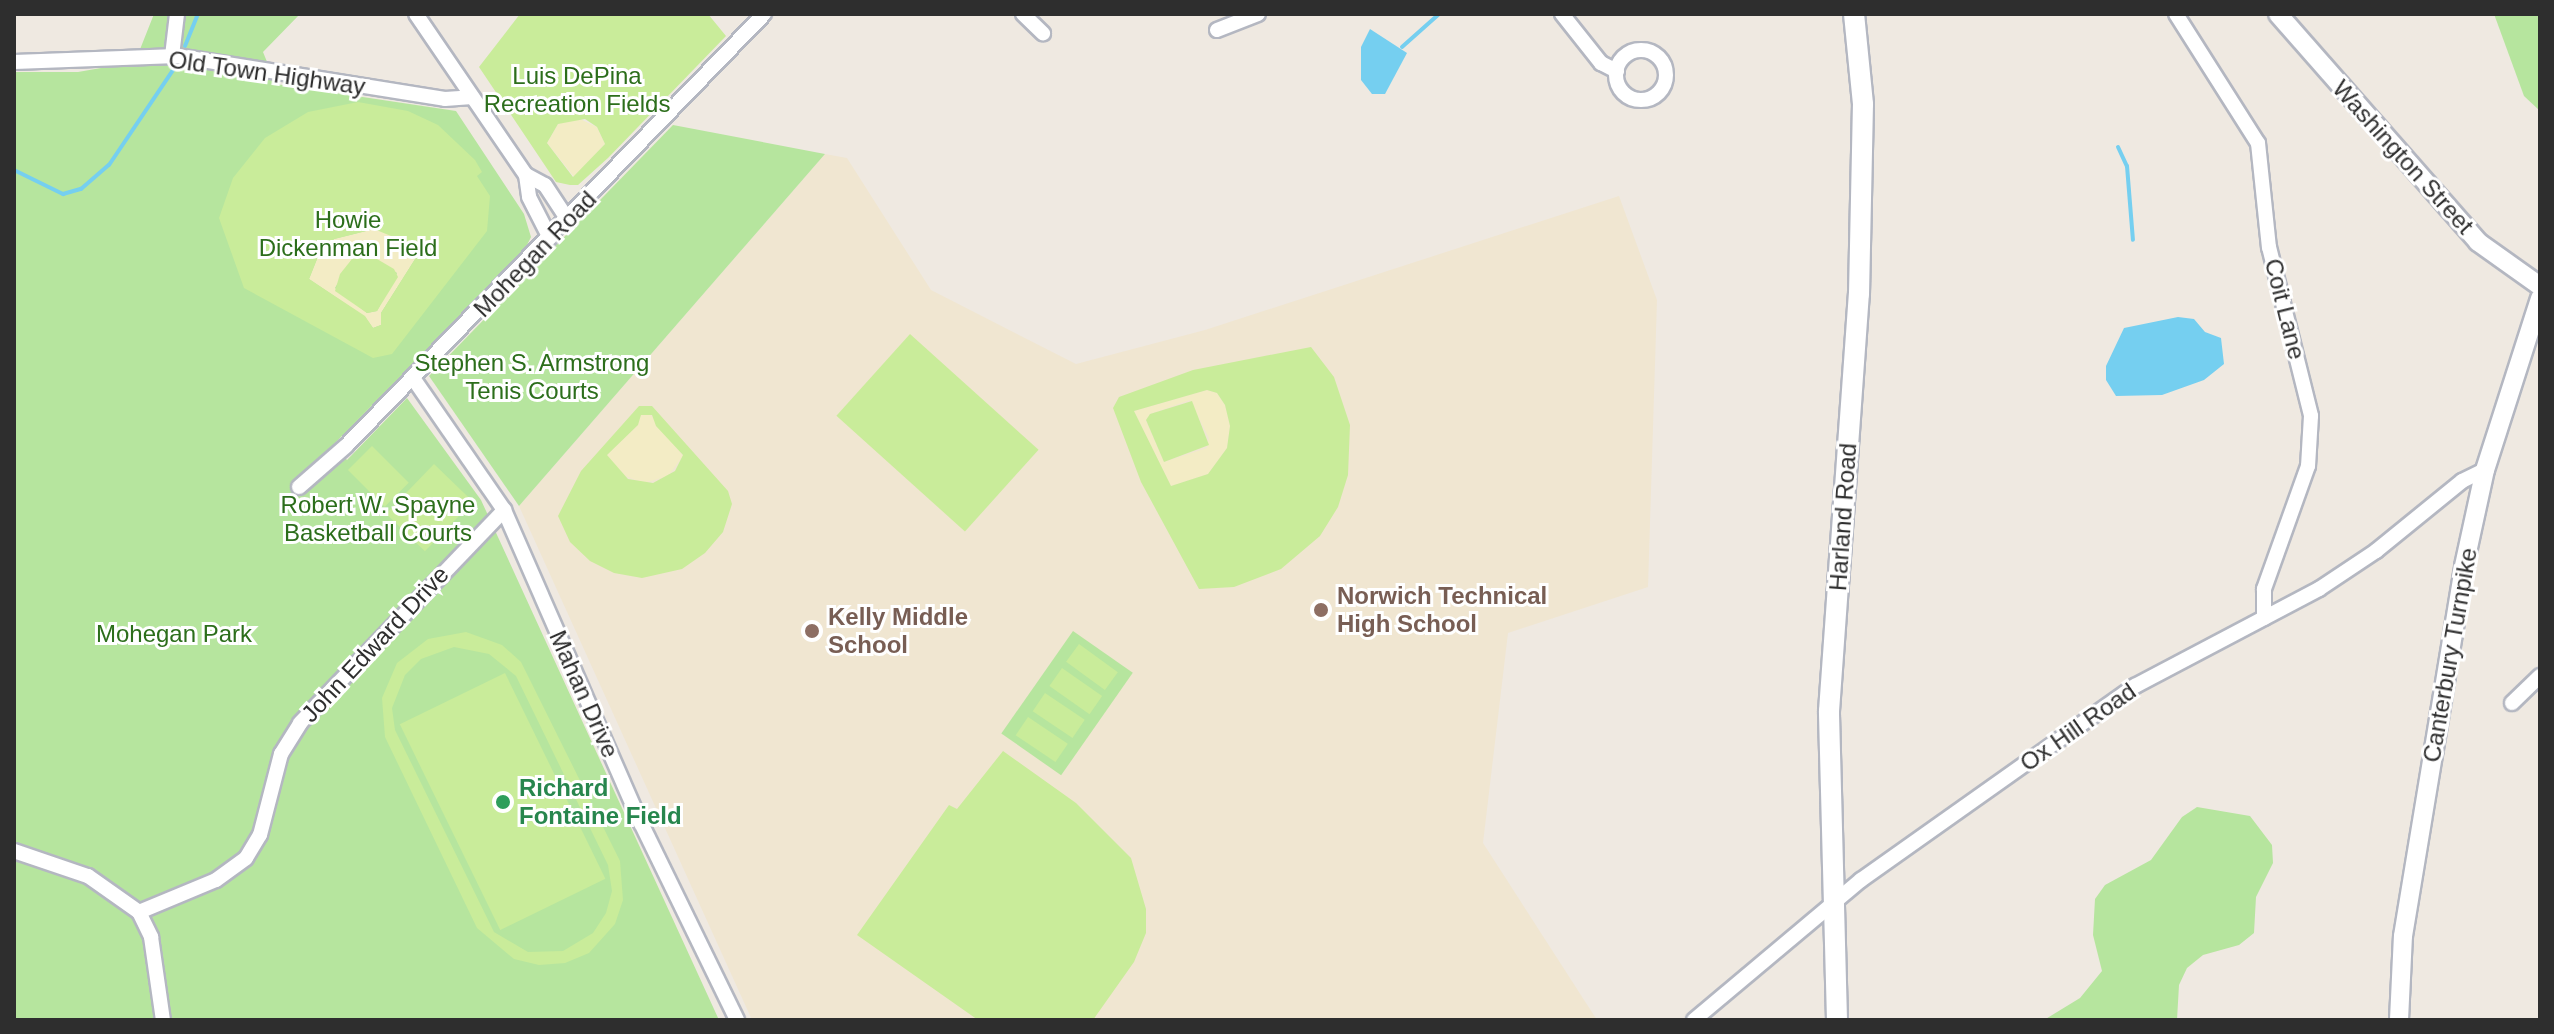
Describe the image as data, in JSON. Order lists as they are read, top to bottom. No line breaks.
{"streets":{"main road":["Harland Road"],"street":["Old Town Highway","Washington Street","Mohegan Road","Coit Lane","John Edward Drive","Canterbury Turnpike","Mahan Drive","Ox Hill Road"]},"crossings":[["Mohegan Road","Mahan Drive"],["Coit Lane","Ox Hill Road"],["Harland Road","Ox Hill Road"],["John Edward Drive","Mahan Drive"],["Canterbury Turnpike","Ox Hill Road"]],"parks":["Luis DePina Recreation Fields","Howie Dickenman Field","Stephen S. Armstrong Tenis Courts","Robert W. Spayne Basketball Courts","Mohegan Park"],"places":["Norwich Technical High School","Kelly Middle School","Richard Fontaine Field"]}
